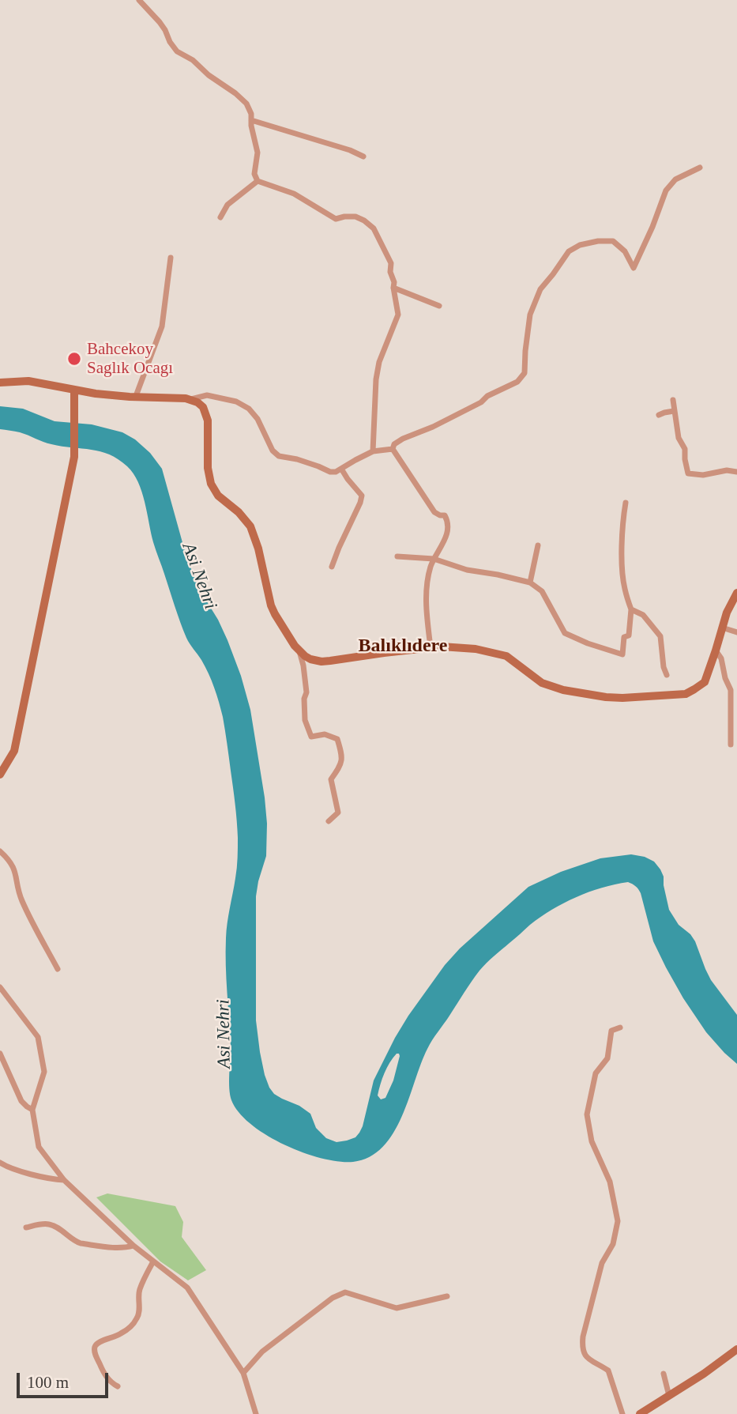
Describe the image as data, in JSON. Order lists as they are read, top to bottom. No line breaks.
{"districts":["Balıklıdere"],"water":["Asi Nehri"],"places":["Bahcekoy Saglık Ocagı"],"scale_bar":"100 m"}
